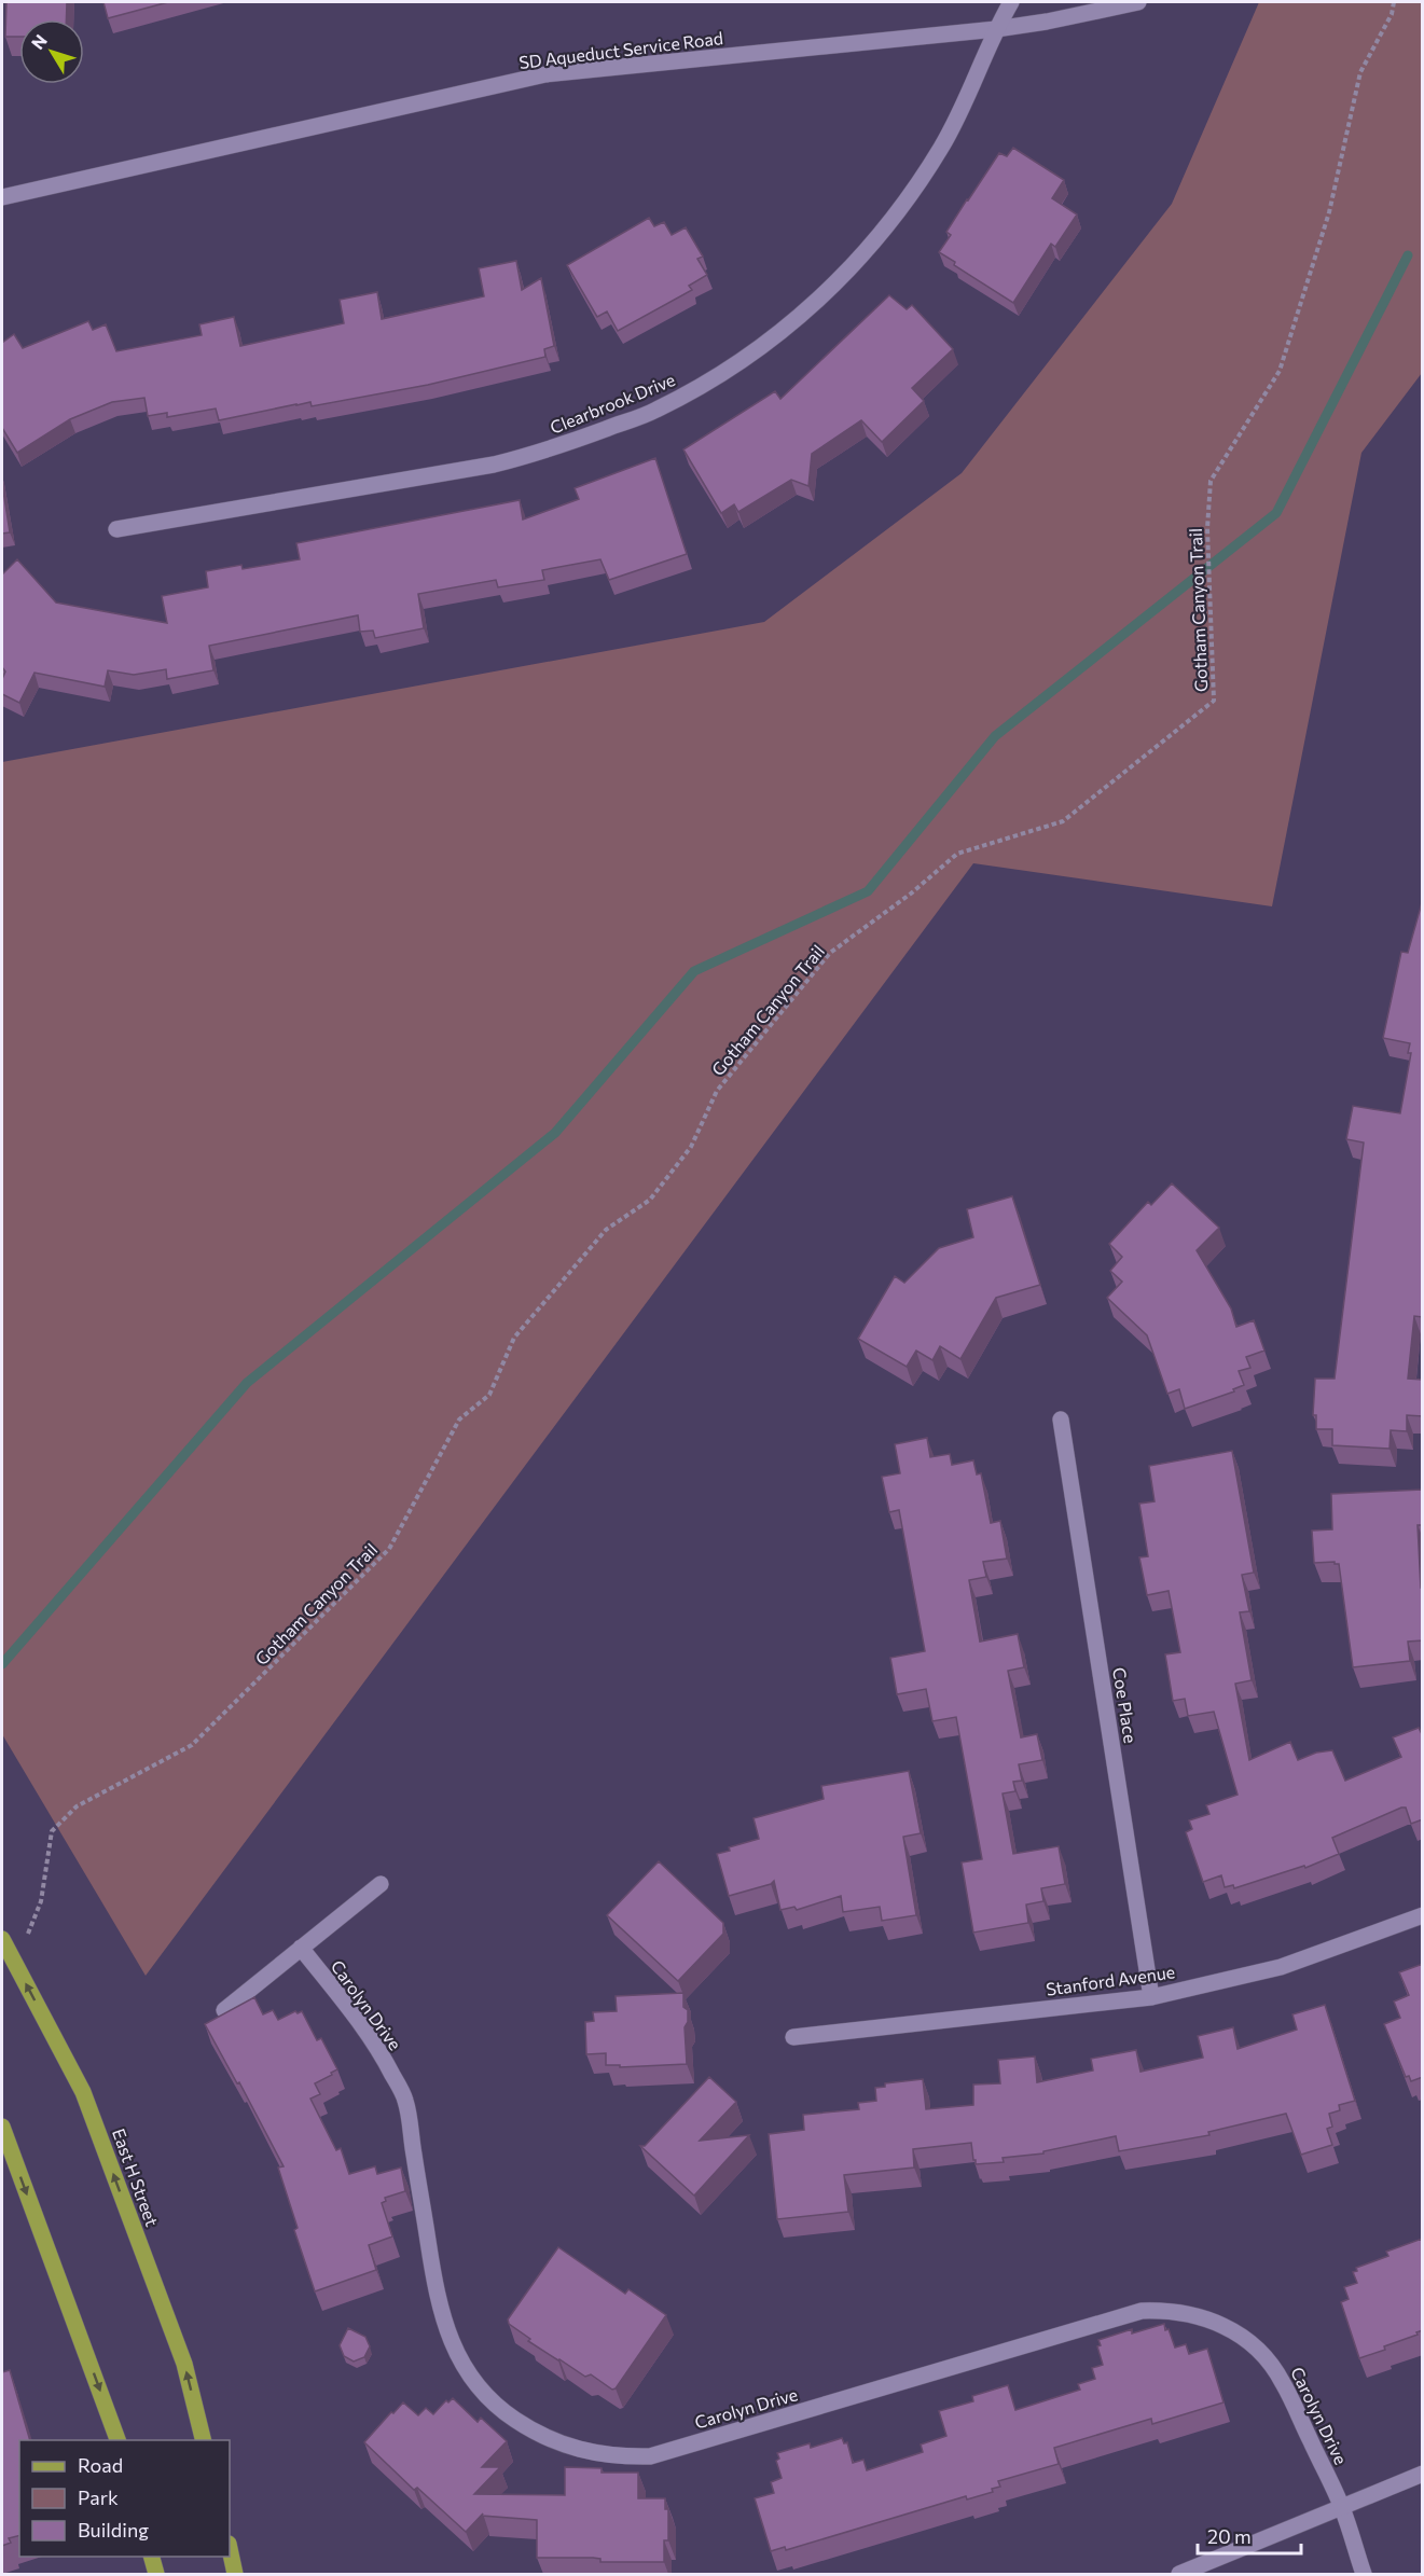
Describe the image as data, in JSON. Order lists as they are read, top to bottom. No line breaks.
{"streets":{"main road":["East H Street"],"street":["SD Aqueduct Service Road","Clearbrook Drive","Coe Place","Stanford Avenue","Carolyn Drive"],"path":["Gotham Canyon Trail"]},"crossings":[["SD Aqueduct Service Road","Clearbrook Drive"],["Gotham Canyon Trail","East H Street"],["Coe Place","Stanford Avenue"]],"legend":["Road","Park","Building"],"scale_bar":"20 m","north":"top left"}
